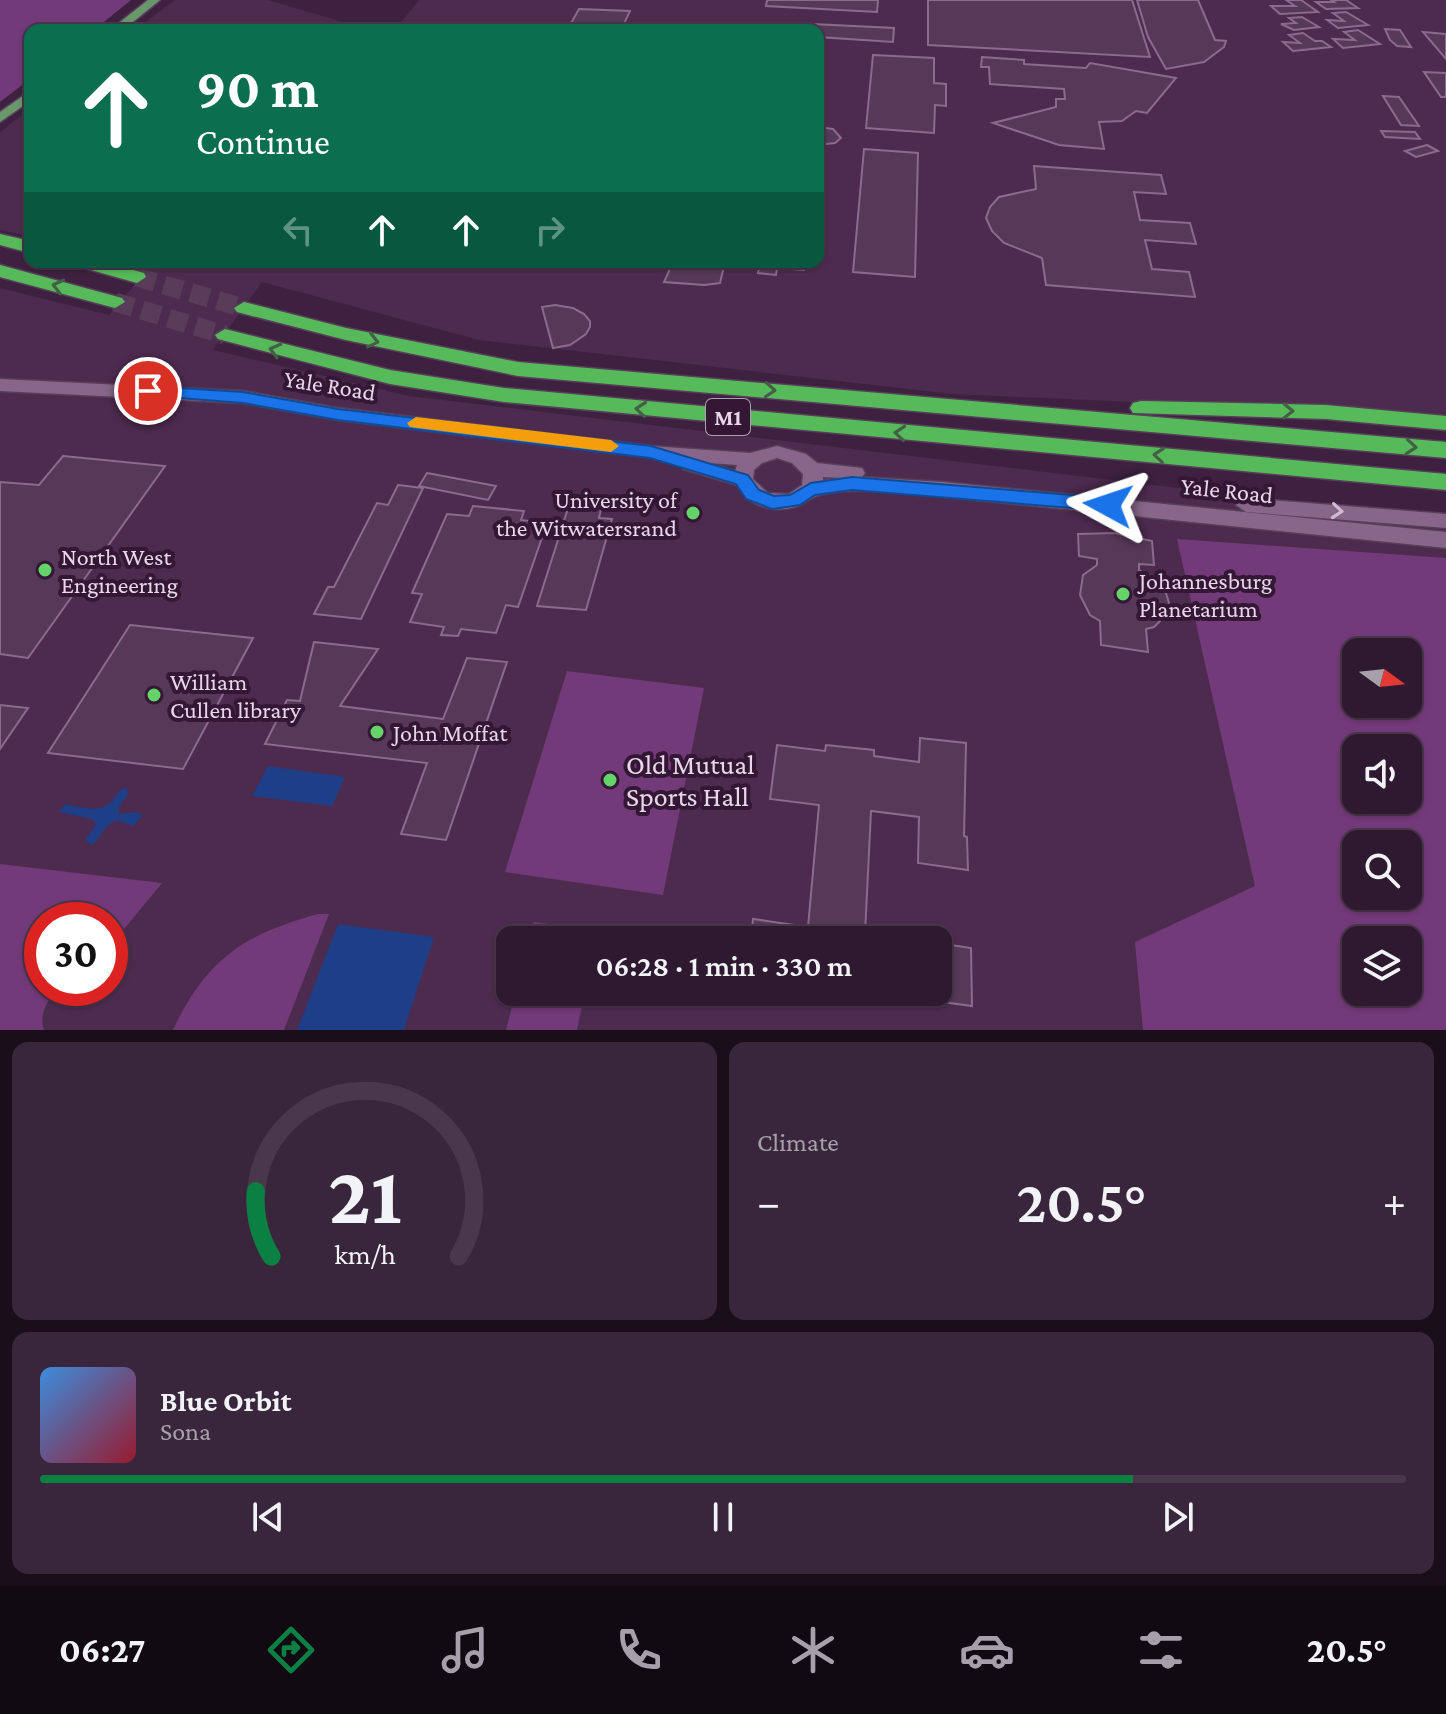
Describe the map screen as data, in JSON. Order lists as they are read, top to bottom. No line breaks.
{"streets":{"highway":["M1"],"street":["Yale Road"]},"places":["University of the Witwatersrand","North West Engineering","Johannesburg Planetarium","William Cullen library","John Moffat","Old Mutual Sports Hall"],"north":"right","page":{"turn":["90 m","Continue"],"limit":"30","trip":"06:28 · 1 min · 330 m","tile":"Climate","heat":["−","20.5°","+"],"song":["Blue Orbit","Sona"],"tabs":["06:27","20.5°"],"gauge":["21","km/h"]}}
